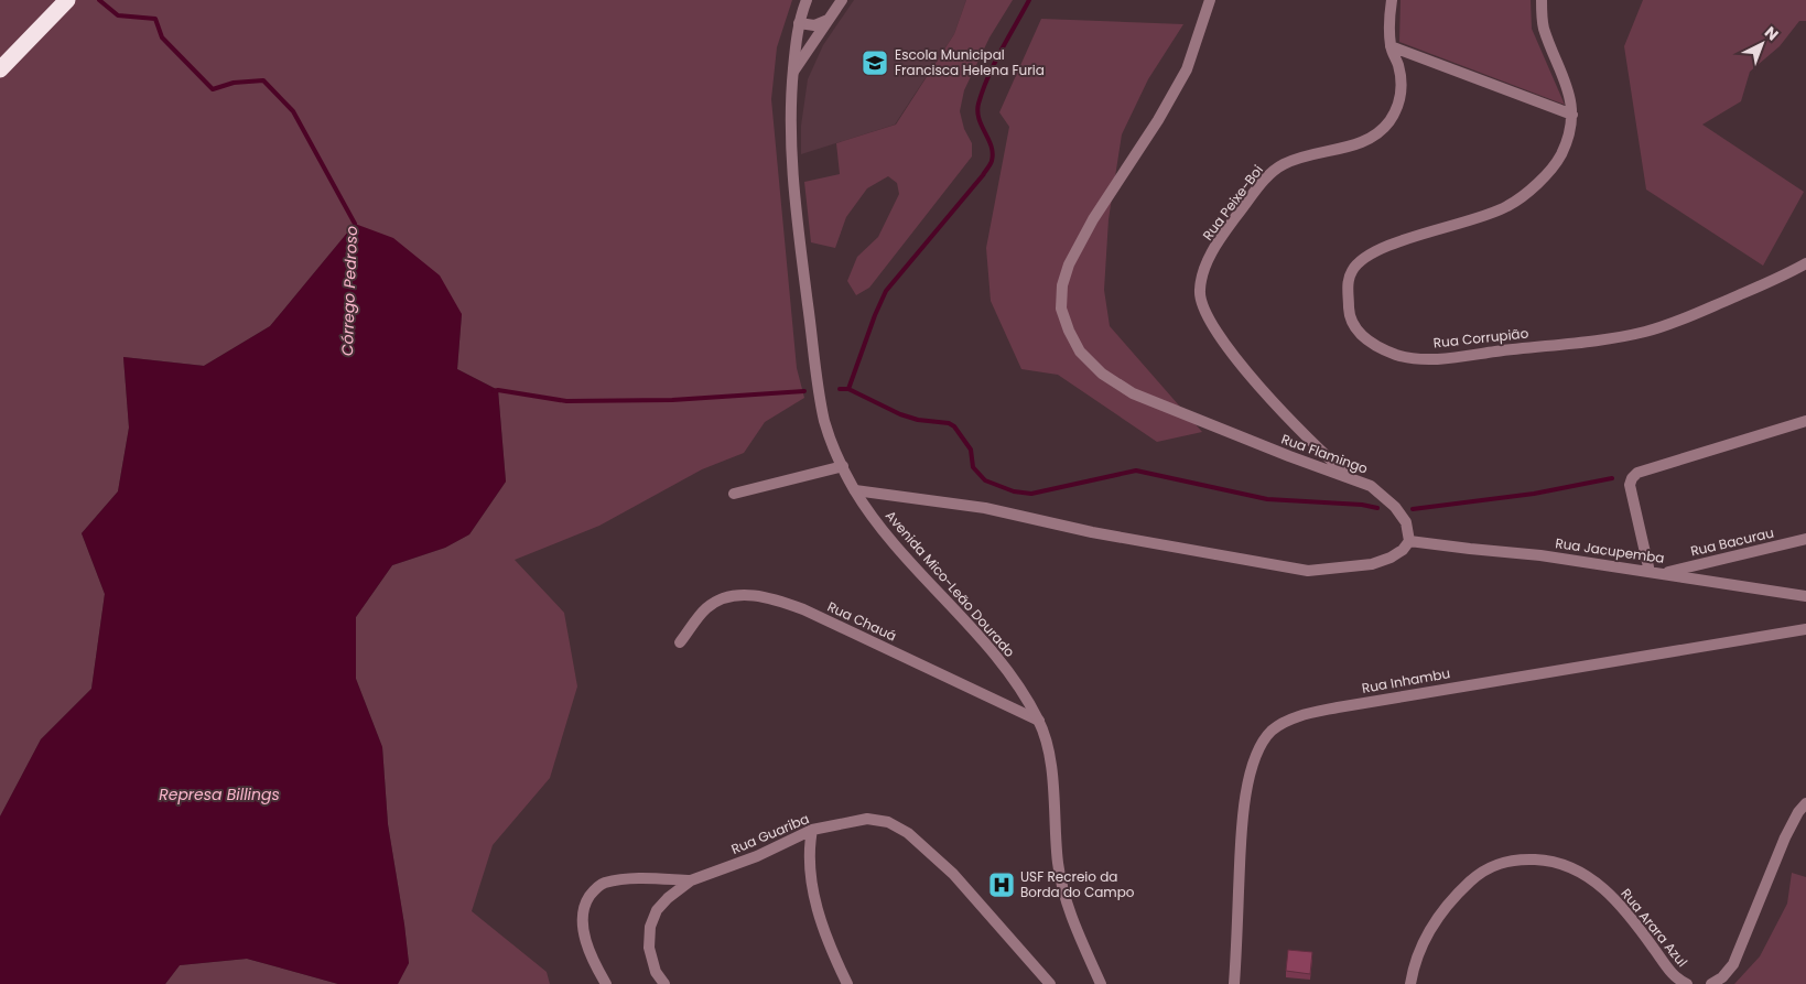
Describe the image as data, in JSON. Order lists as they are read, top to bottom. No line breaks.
{"streets":{"street":["Rua Peixe-Boi","Rua Corrupião","Rua Flamingo","Rua Bacurau","Rua Jacupemba","Avenida Mico-Leão Dourado","Rua Chauá","Rua Inhambu","Rua Guariba","Rua Arara Azul"]},"crossings":[["Rua Peixe-Boi","Rua Flamingo"],["Rua Flamingo","Rua Jacupemba"],["Rua Bacurau","Rua Jacupemba"],["Avenida Mico-Leão Dourado","Rua Chauá"]],"water":["Córrego Pedroso","Represa Billings"],"places":{"school or university":["Escola Municipal Francisca Helena Furia"],"hospital":["USF Recreio da Borda do Campo"]},"north":"top right"}
